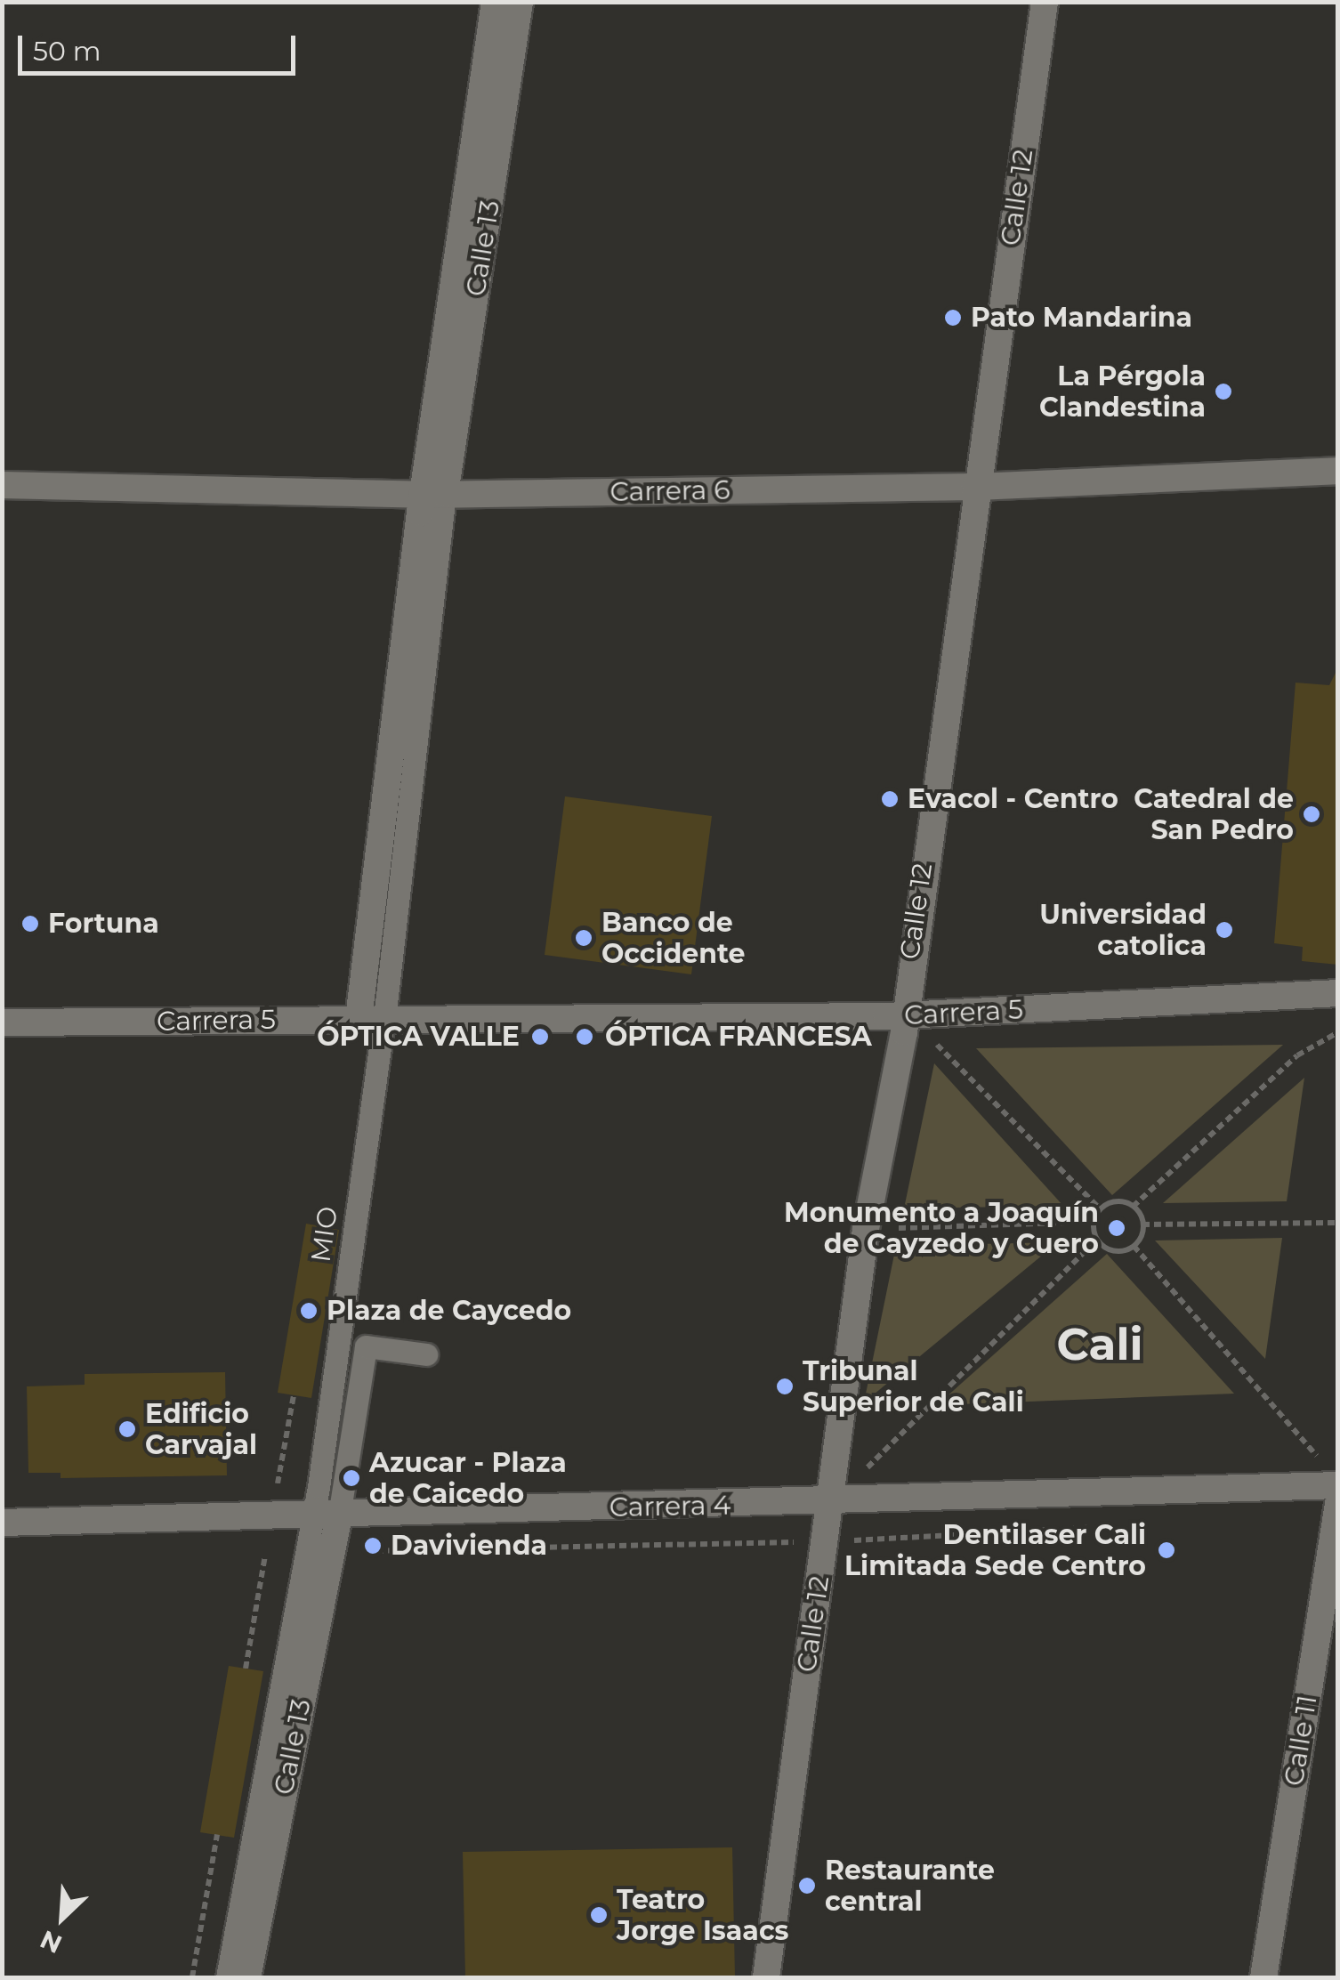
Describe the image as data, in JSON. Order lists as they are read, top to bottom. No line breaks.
{"streets":{"street":["Calle 12","Calle 13","Carrera 6","Carrera 5","Carrera 4","Calle 11"],"lane":["MIO"]},"crossings":[["Calle 12","Carrera 6"],["Calle 12","Carrera 5"],["Calle 12","Carrera 4"],["Calle 13","Carrera 6"],["Calle 13","MIO"],["Calle 13","Carrera 4"],["Carrera 5","MIO"],["MIO","Carrera 4"]],"districts":["Cali"],"places":["Pato Mandarina","La Pérgola Clandestina","Evacol - Centro","Catedral de San Pedro","Fortuna","Universidad catolica","Banco de Occidente","ÓPTICA VALLE","ÓPTICA FRANCESA","Monumento a Joaquín de Cayzedo y Cuero","Plaza de Caycedo","Tribunal Superior de Cali","Edificio Carvajal","Azucar - Plaza de Caicedo","Davivienda","Dentilaser Cali Limitada Sede Centro","Restaurante central","Teatro Jorge Isaacs"],"scale_bar":"50 m","north":"bottom left"}
